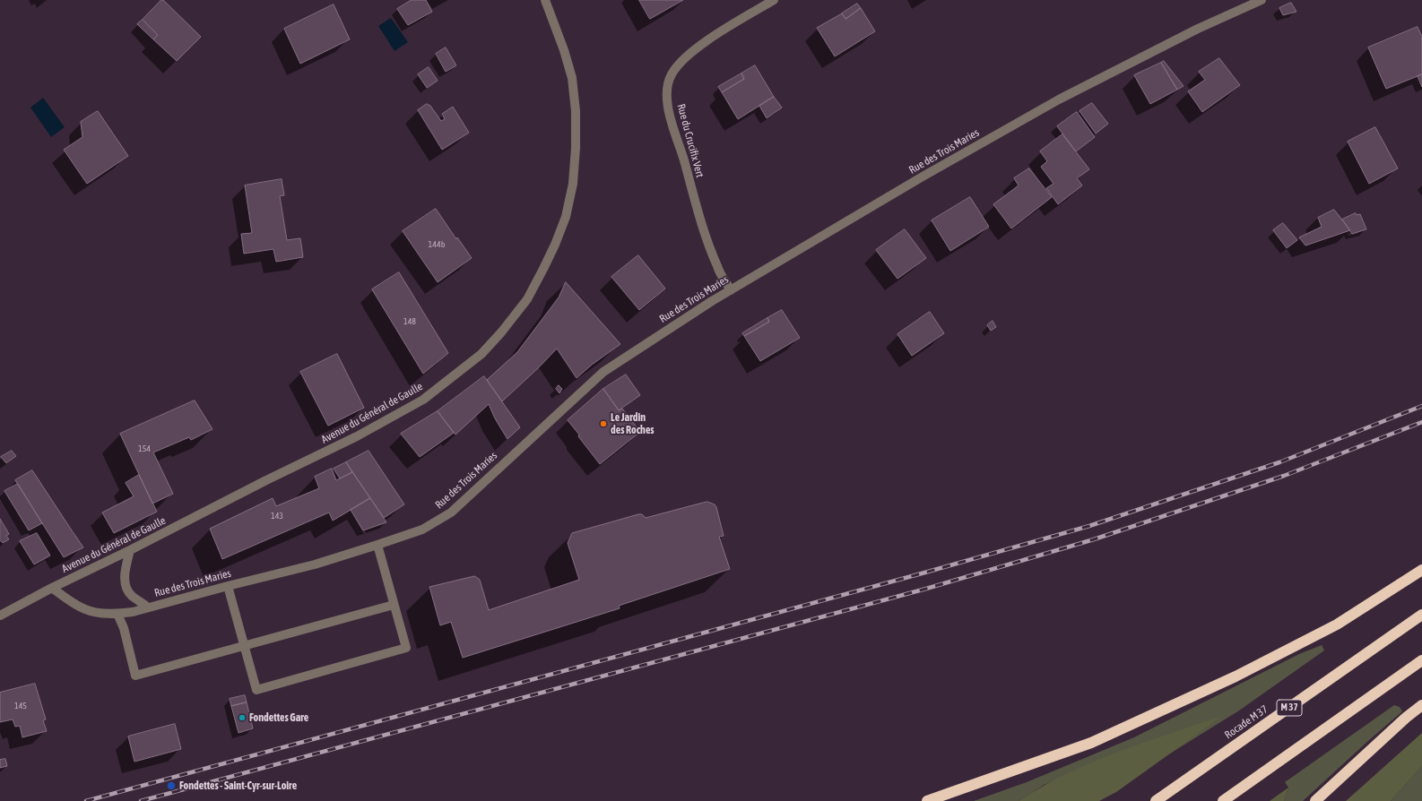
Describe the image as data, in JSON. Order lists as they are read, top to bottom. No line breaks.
{"streets":{"highway":["M 37","Rocade M 37"],"street":["Rue du Crucifix Vert","Rue des Trois Maries","Avenue du Général de Gaulle"]},"crossings":[["Rue du Crucifix Vert","Rue des Trois Maries"],["Rue des Trois Maries","Avenue du Général de Gaulle"]],"places":["Le Jardin des Roches","Fondettes Gare","Fondettes - Saint-Cyr-sur-Loire"],"house_numbers":["144b","148","154","143","145"]}
